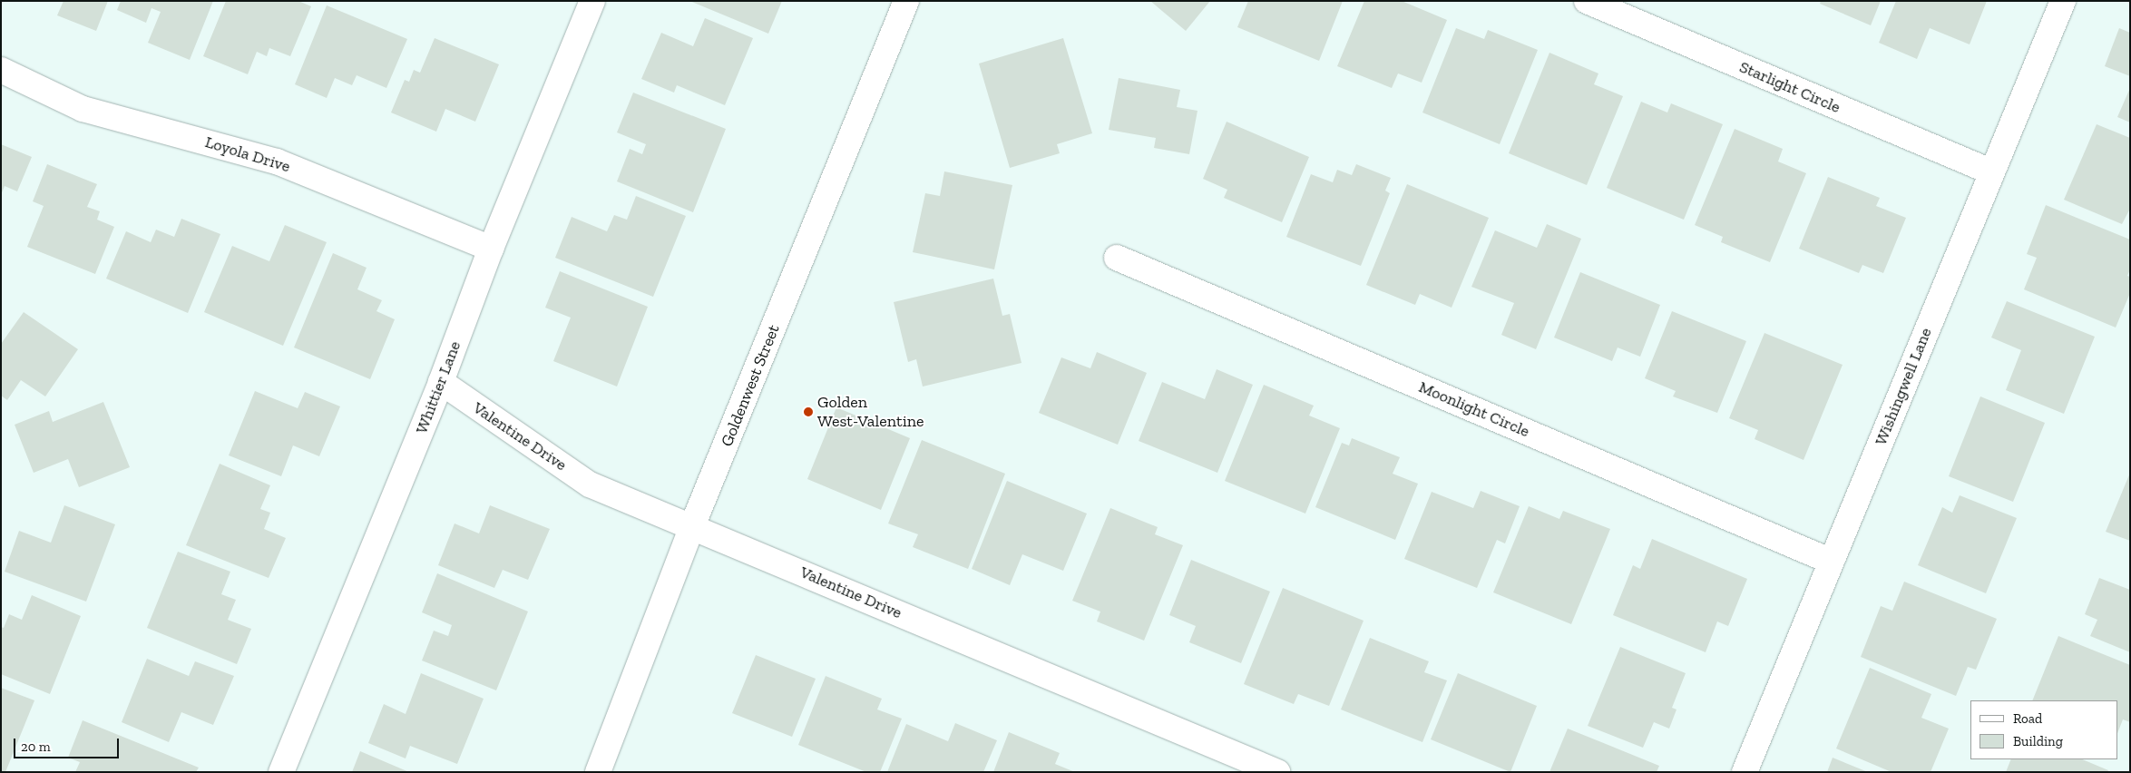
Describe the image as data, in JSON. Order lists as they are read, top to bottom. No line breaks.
{"streets":{"street":["Starlight Circle","Loyola Drive","Goldenwest Street","Wishingwell Lane","Whittier Lane","Moonlight Circle","Valentine Drive"]},"crossings":[["Starlight Circle","Wishingwell Lane"],["Loyola Drive","Whittier Lane"],["Goldenwest Street","Valentine Drive"],["Wishingwell Lane","Moonlight Circle"],["Whittier Lane","Valentine Drive"]],"places":["Golden West-Valentine"],"legend":["Road","Building"],"scale_bar":"20 m"}
